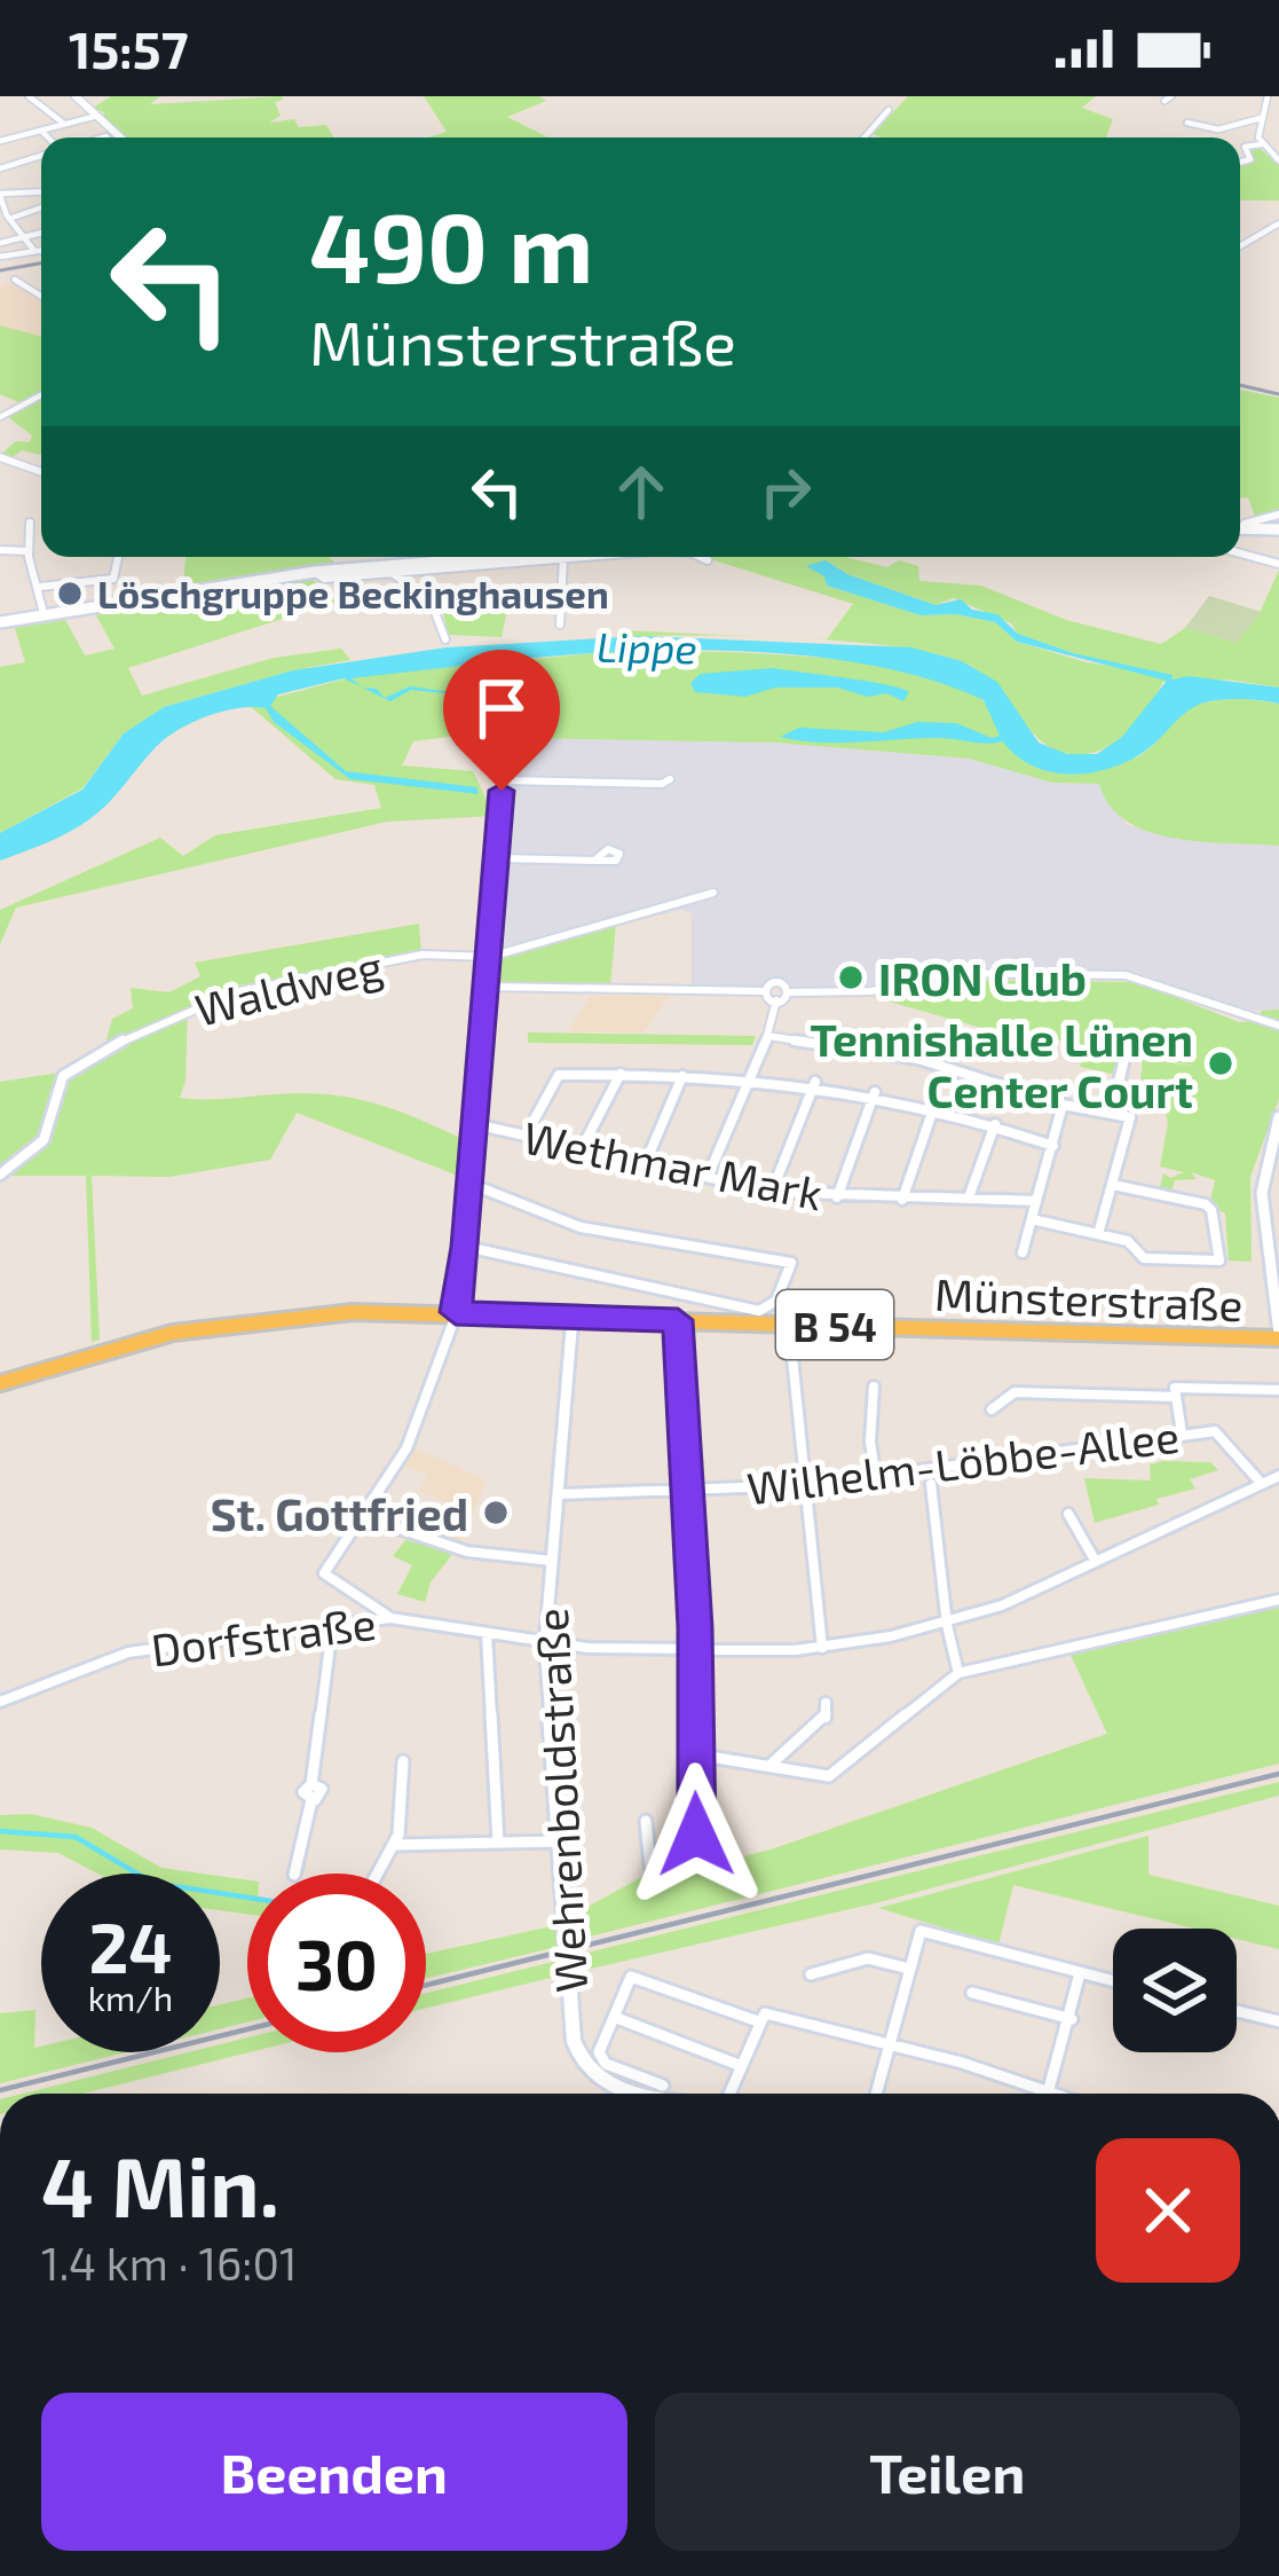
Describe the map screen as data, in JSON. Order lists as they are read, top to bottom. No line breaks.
{"streets":{"main road":["Münsterstraße","B 54"],"street":["Waldweg","Wethmar Mark","Wilhelm-Löbbe-Allee","Dorfstraße","Wehrenboldstraße"]},"crossings":[["Münsterstraße","Wehrenboldstraße"],["Wilhelm-Löbbe-Allee","Dorfstraße"],["Wilhelm-Löbbe-Allee","Wehrenboldstraße"],["Dorfstraße","Wehrenboldstraße"]],"water":["Lippe"],"places":["Löschgruppe Beckinghausen","IRON Club","Tennishalle Lünen Center Court","St. Gottfried"],"page":{"status":"15:57","turn":["490 m","Münsterstraße"],"speed":"24 km/h","limit":"30","heading":["4 Min.","1.4 km · 16:01"],"buttons":["Beenden","Teilen"]}}
